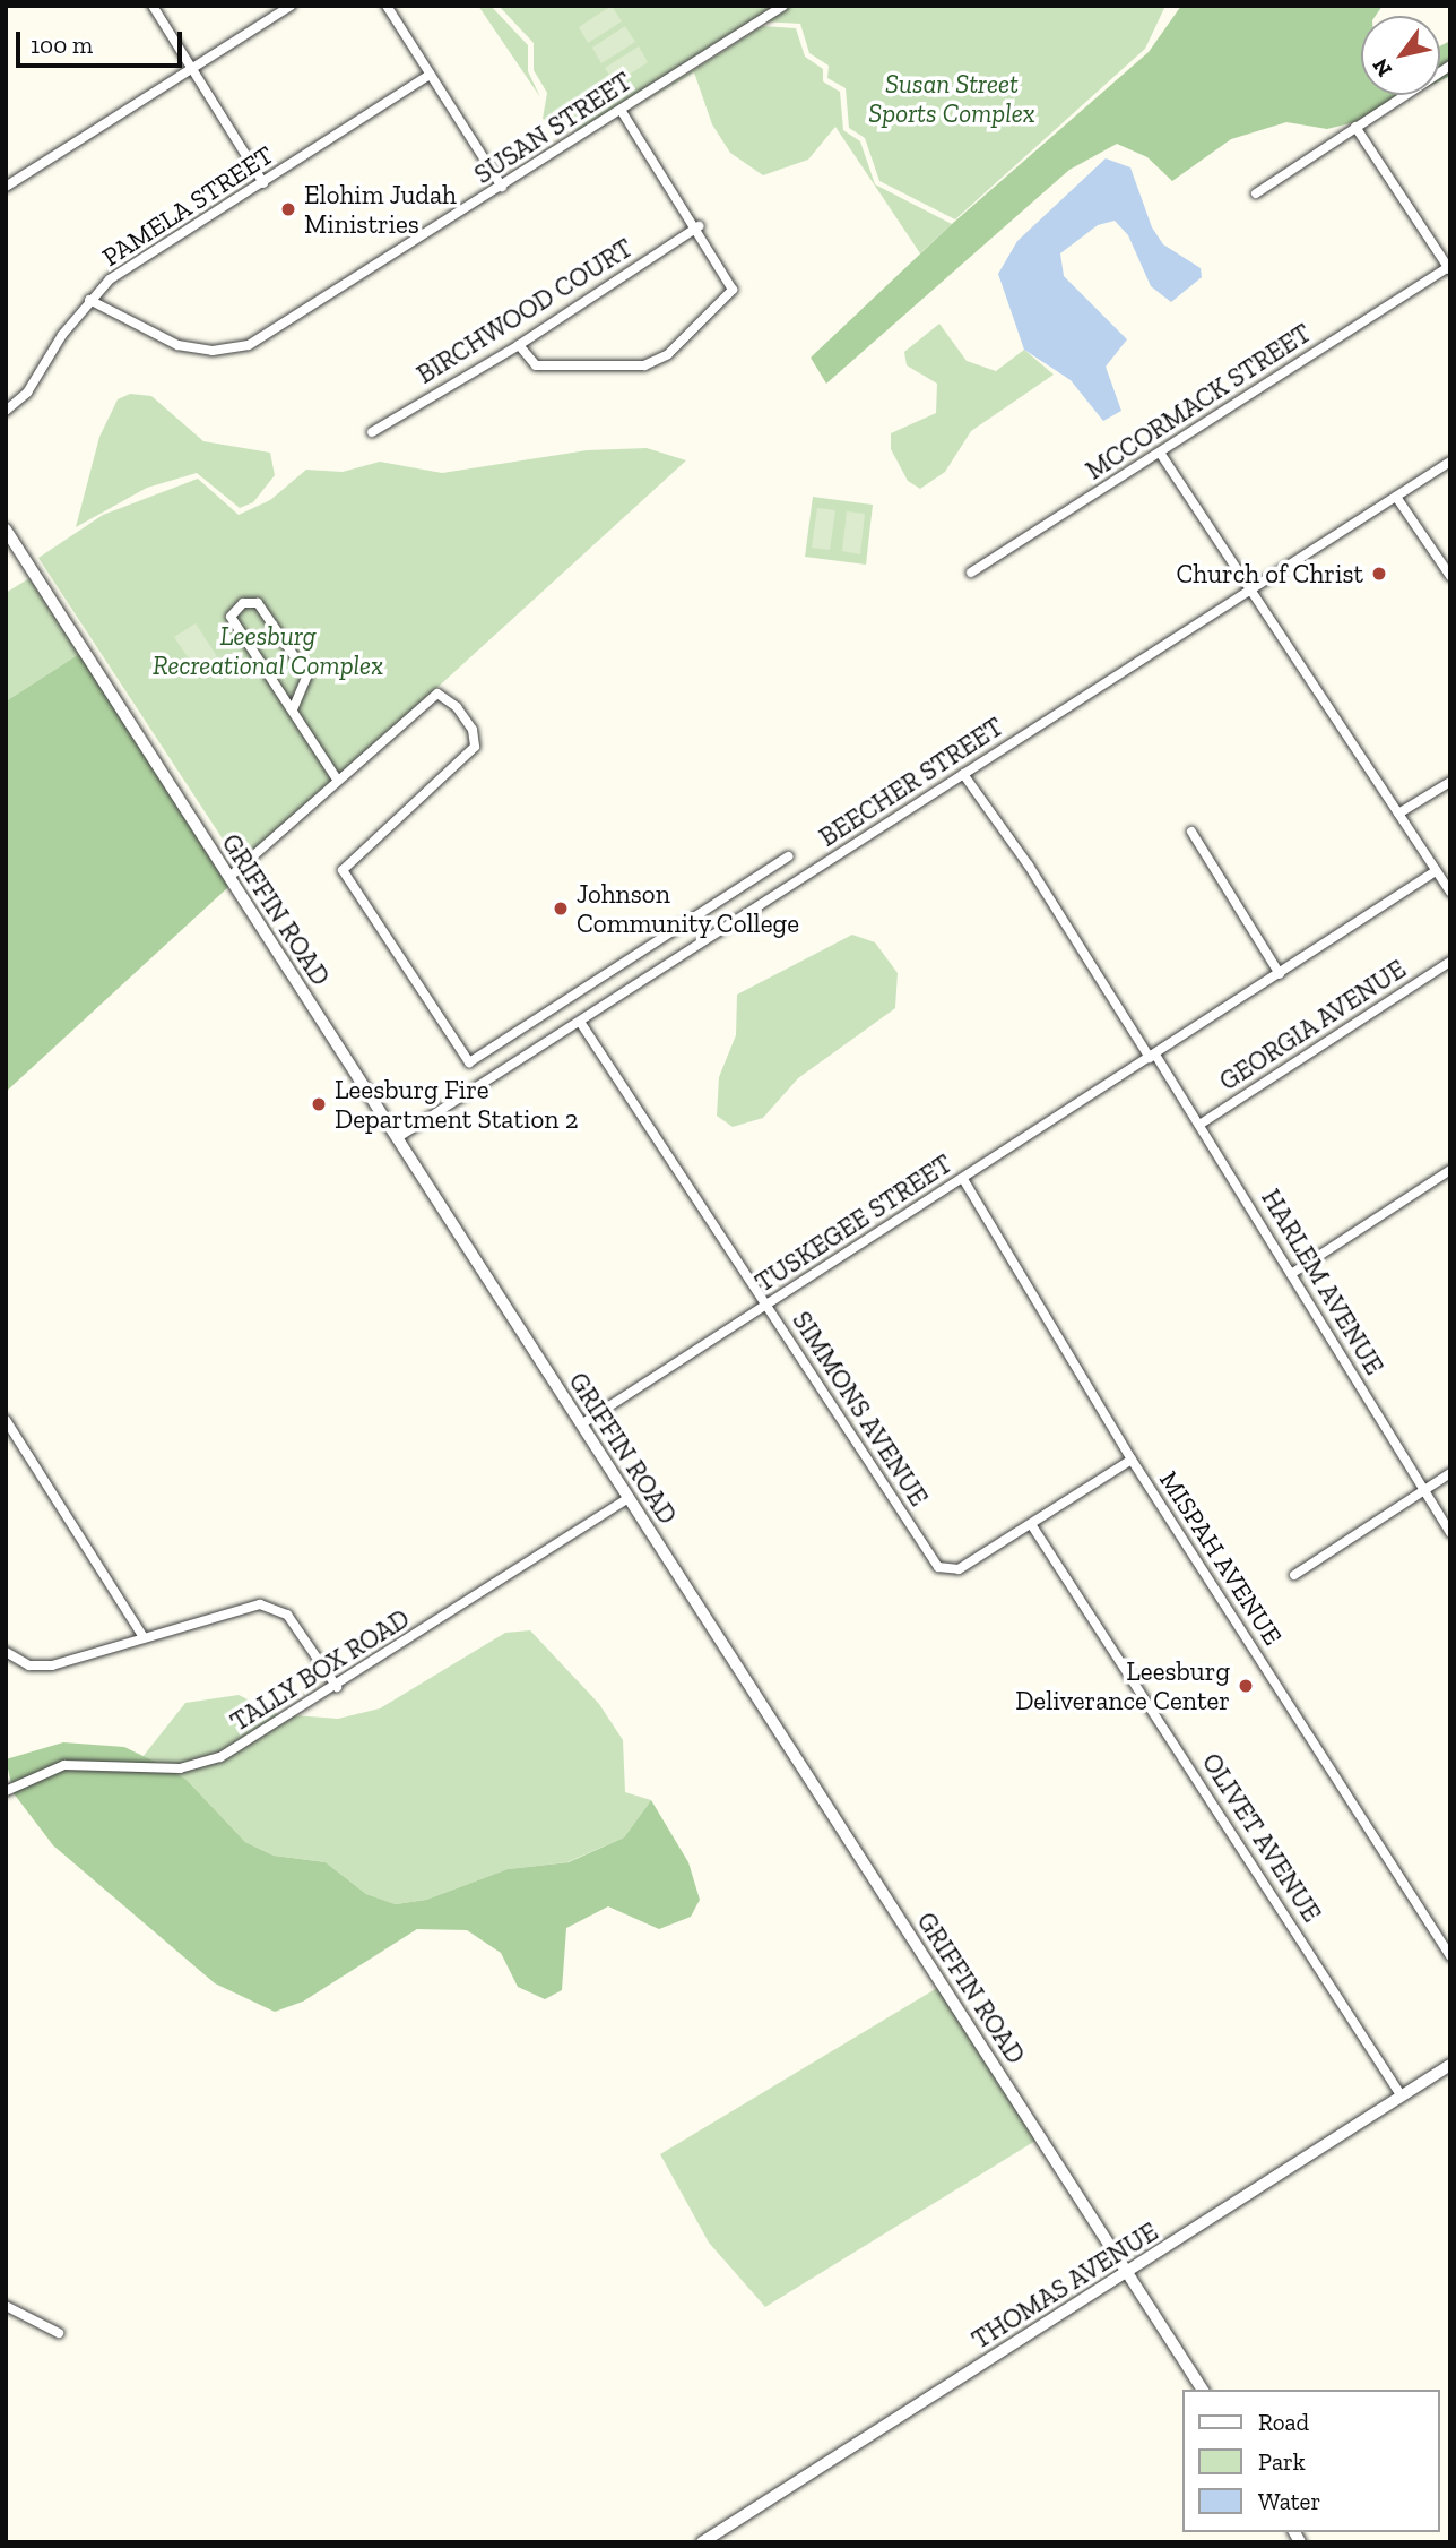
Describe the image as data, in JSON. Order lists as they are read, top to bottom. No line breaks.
{"streets":{"street":["SUSAN STREET","PAMELA STREET","BIRCHWOOD COURT","MCCORMACK STREET","BEECHER STREET","GRIFFIN ROAD","GEORGIA AVENUE","TUSKEGEE STREET","HARLEM AVENUE","SIMMONS AVENUE","MISPAH AVENUE","TALLY BOX ROAD","OLIVET AVENUE","THOMAS AVENUE"]},"crossings":[["SUSAN STREET","PAMELA STREET"],["BEECHER STREET","GRIFFIN ROAD"],["BEECHER STREET","HARLEM AVENUE"],["BEECHER STREET","SIMMONS AVENUE"],["GRIFFIN ROAD","TUSKEGEE STREET"],["GRIFFIN ROAD","TALLY BOX ROAD"],["GRIFFIN ROAD","THOMAS AVENUE"],["GEORGIA AVENUE","HARLEM AVENUE"],["TUSKEGEE STREET","HARLEM AVENUE"],["TUSKEGEE STREET","SIMMONS AVENUE"],["TUSKEGEE STREET","MISPAH AVENUE"],["SIMMONS AVENUE","OLIVET AVENUE"],["OLIVET AVENUE","THOMAS AVENUE"]],"parks":["Susan Street Sports Complex","Leesburg Recreational Complex"],"places":["Elohim Judah Ministries","Church of Christ","Johnson Community College","Leesburg Fire Department Station 2","Leesburg Deliverance Center"],"legend":["Road","Park","Water"],"scale_bar":"100 m","north":"bottom left"}
